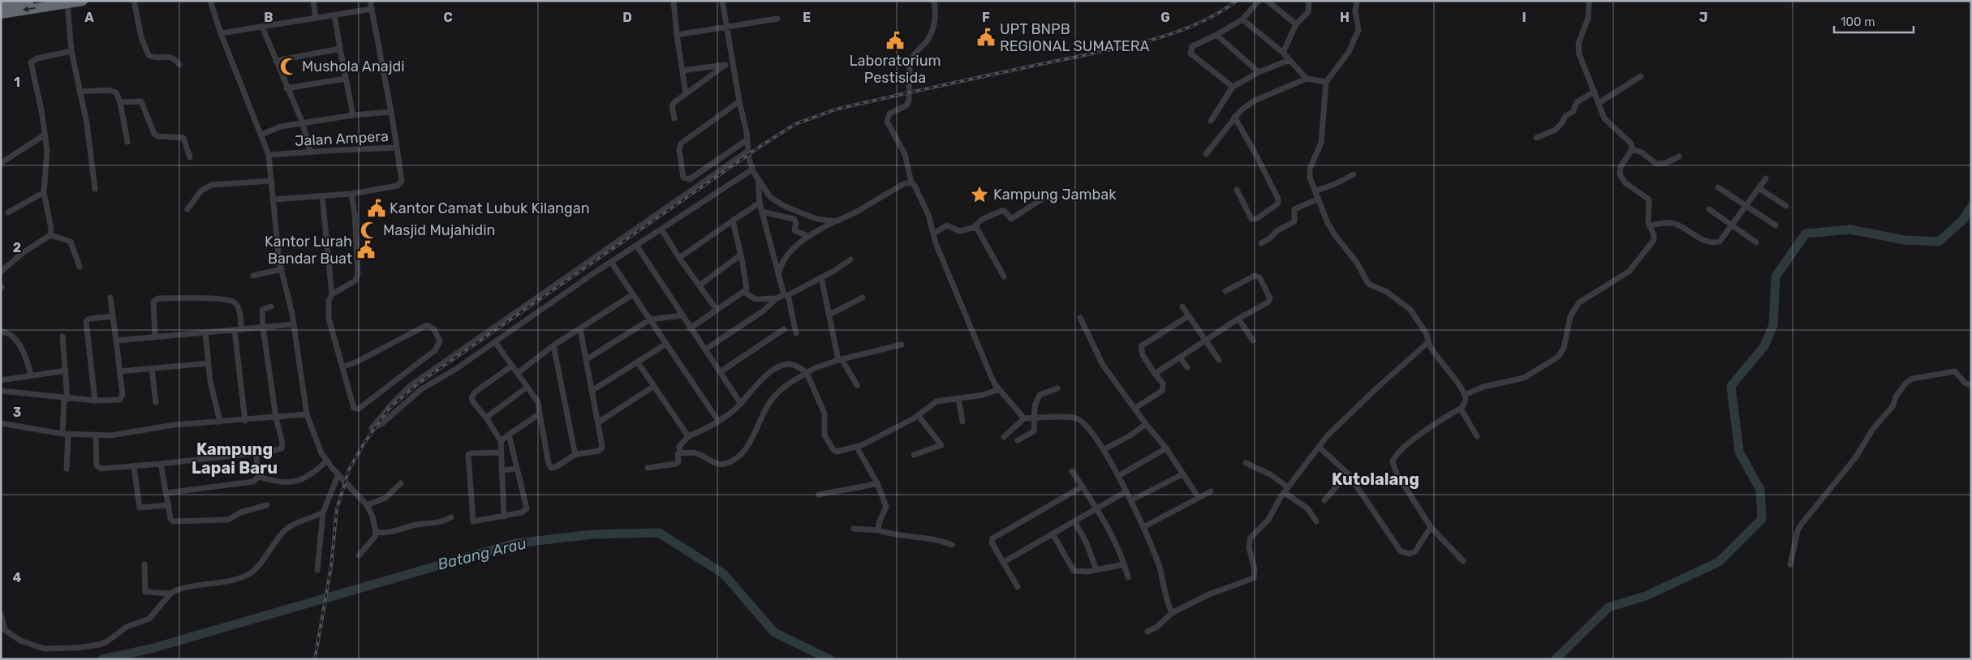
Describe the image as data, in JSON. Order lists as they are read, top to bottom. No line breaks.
{"streets":{"street":["Jalan Ampera"]},"districts":["Kampung Lapai Baru","Kutolalang"],"water":["Batang Arau"],"places":{"public building":["UPT BNPB REGIONAL SUMATERA","Laboratorium Pestisida","Kantor Camat Lubuk Kilangan","Kantor Lurah Bandar Buat"],"mosque":["Mushola Anajdi","Masjid Mujahidin"],"place":["Kampung Jambak"]},"scale_bar":"100 m","grid":{"columns":["A","B","C","D","E","F","G","H","I","J"],"rows":["1","2","3","4"]}}
